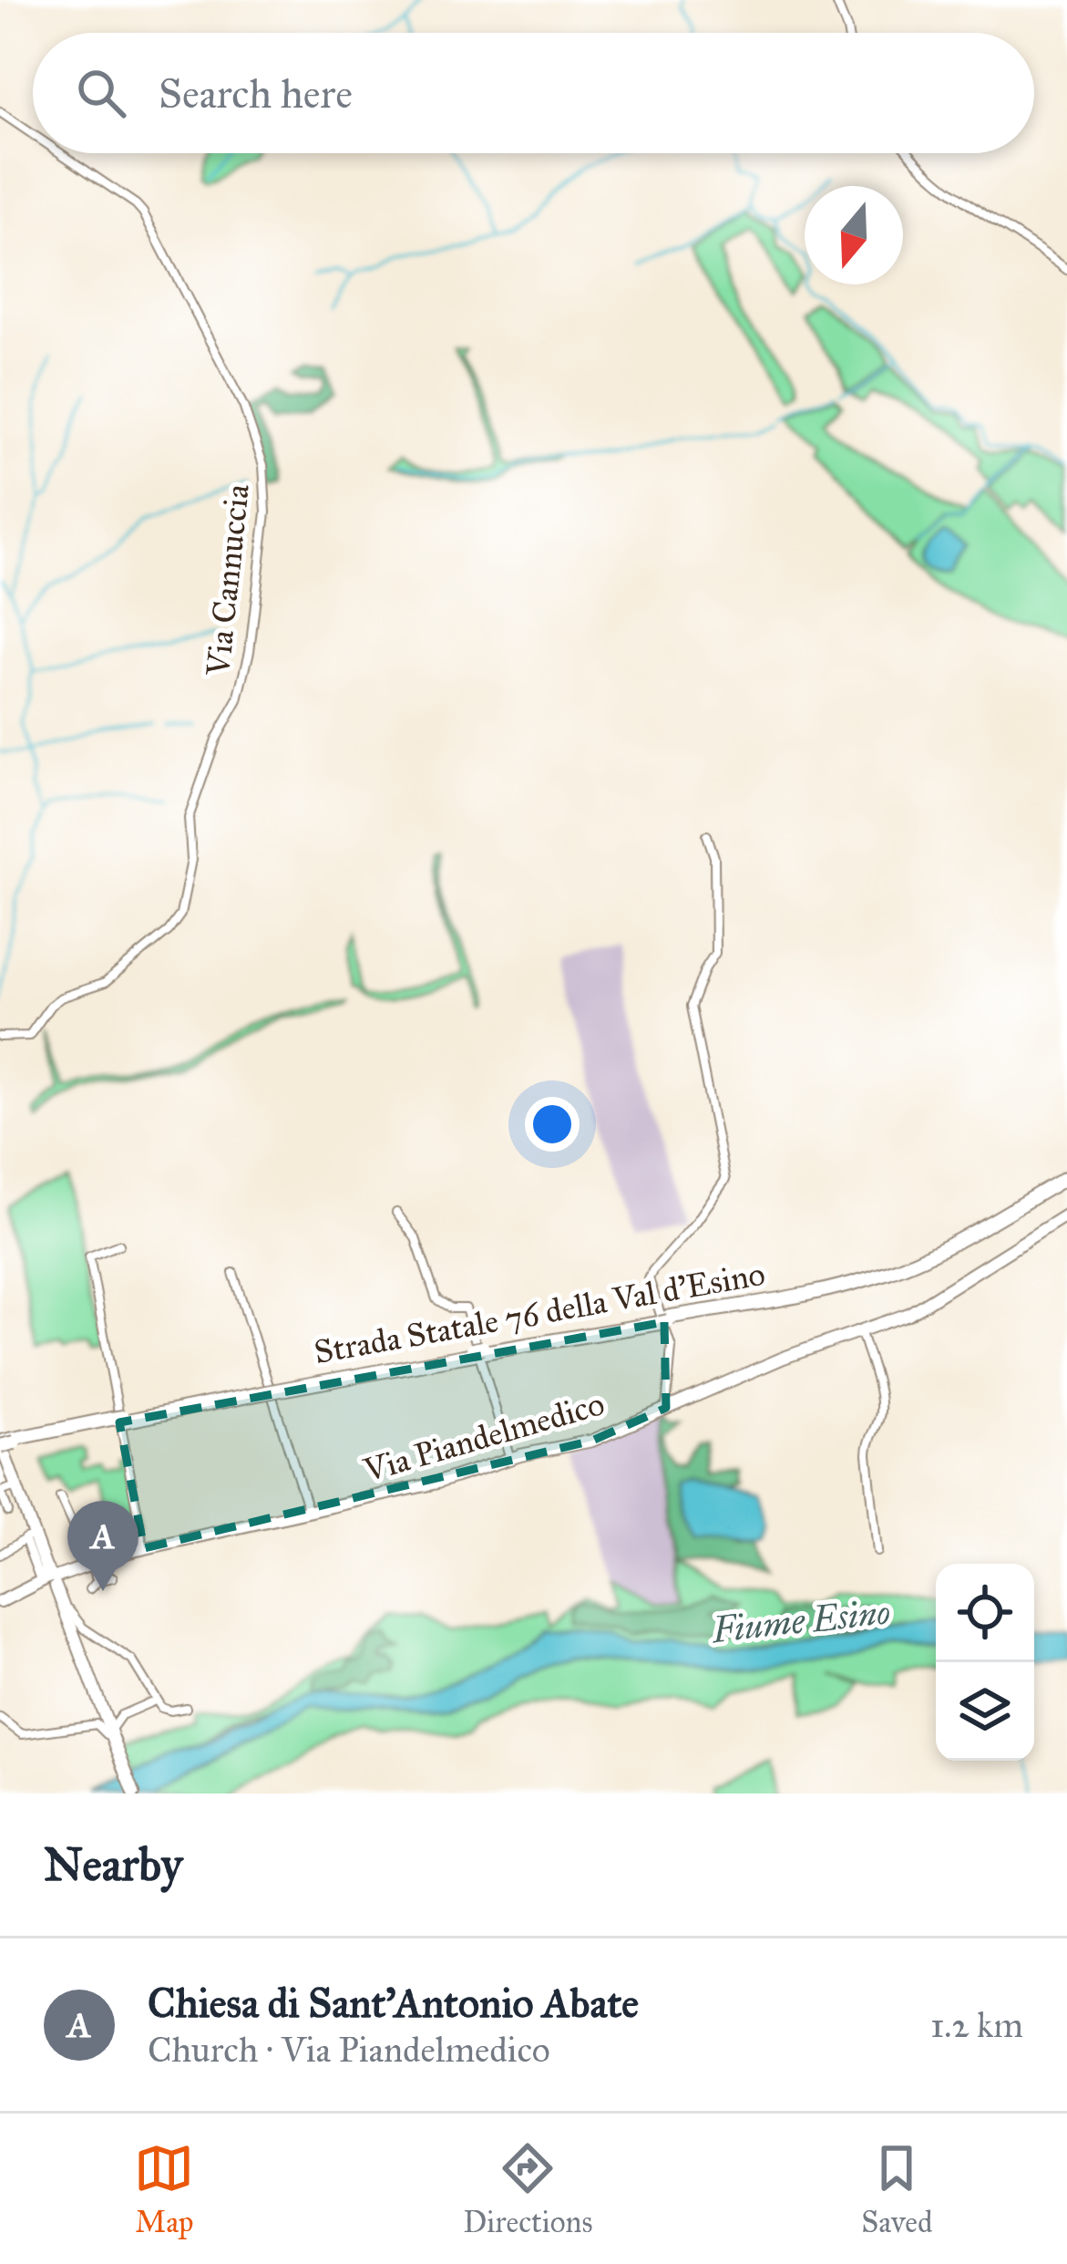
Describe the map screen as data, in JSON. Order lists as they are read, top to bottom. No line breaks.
{"streets":{"highway":["Strada Statale 76 della Val d'Esino"],"main road":["Via Piandelmedico"],"street":["Via Cannuccia"]},"water":["Fiume Esino"],"north":"bottom","page":{"search":"Search here","pins":"A","heading":"Nearby","list":[{"mark":"A","name":"Chiesa di Sant'Antonio Abate","note":"Church · Via Piandelmedico","value":"1.2 km"}],"nav":["Map","Directions","Saved"]}}
